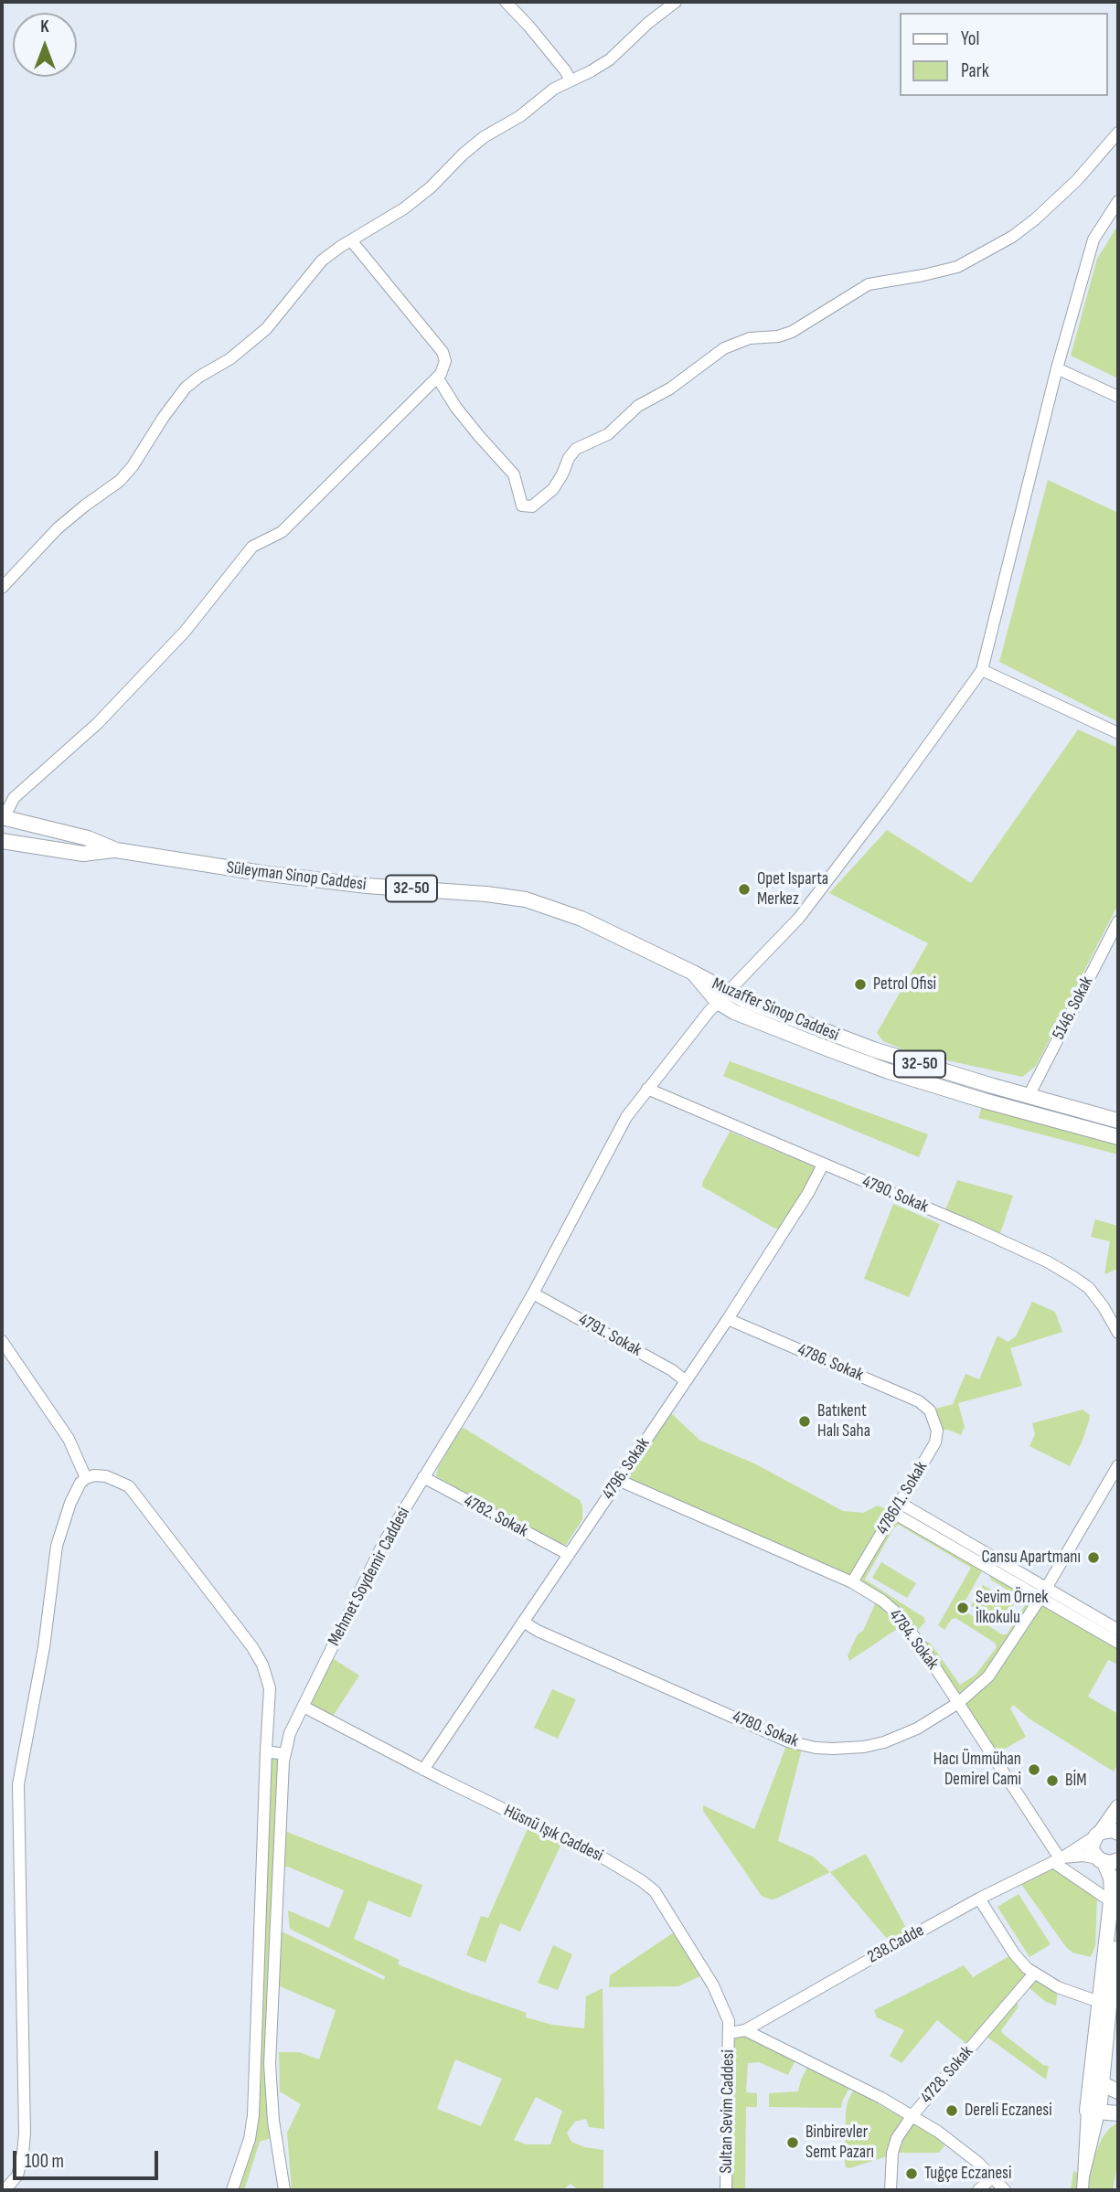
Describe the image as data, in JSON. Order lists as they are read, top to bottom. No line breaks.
{"streets":{"main road":["Süleyman Sinop Caddesi","32-50","Muzaffer Sinop Caddesi"],"street":["5146. Sokak","4790. Sokak","4791. Sokak","4786. Sokak","4796. Sokak","4786/1. Sokak","4782. Sokak","Mehmet Soydemir Caddesi","4784. Sokak","4780. Sokak","Hüsnü Işık Caddesi","238.Cadde","4728. Sokak","Sultan Sevim Caddesi"]},"crossings":[["Süleyman Sinop Caddesi","Muzaffer Sinop Caddesi"],["5146. Sokak","Muzaffer Sinop Caddesi"],["Muzaffer Sinop Caddesi","Mehmet Soydemir Caddesi"],["4790. Sokak","4796. Sokak"],["4790. Sokak","Mehmet Soydemir Caddesi"],["4791. Sokak","4796. Sokak"],["4791. Sokak","Mehmet Soydemir Caddesi"],["4786. Sokak","4796. Sokak"],["4786. Sokak","4786/1. Sokak"],["4796. Sokak","4782. Sokak"],["4796. Sokak","4784. Sokak"],["4796. Sokak","4780. Sokak"],["4796. Sokak","Hüsnü Işık Caddesi"],["4786/1. Sokak","4784. Sokak"],["4782. Sokak","Mehmet Soydemir Caddesi"],["Mehmet Soydemir Caddesi","Hüsnü Işık Caddesi"],["4784. Sokak","4780. Sokak"],["4784. Sokak","238.Cadde"],["Hüsnü Işık Caddesi","238.Cadde"],["Hüsnü Işık Caddesi","Sultan Sevim Caddesi"],["238.Cadde","Sultan Sevim Caddesi"]],"places":["Opet Isparta Merkez","Petrol Ofisi","Batıkent Halı Saha","Cansu Apartmanı","Sevim Örnek İlkokulu","Hacı Ümmühan Demirel Cami","BİM","Dereli Eczanesi","Binbirevler Semt Pazarı","Tuğçe Eczanesi"],"legend":["Yol","Park"],"scale_bar":"100 m","north":"top"}
